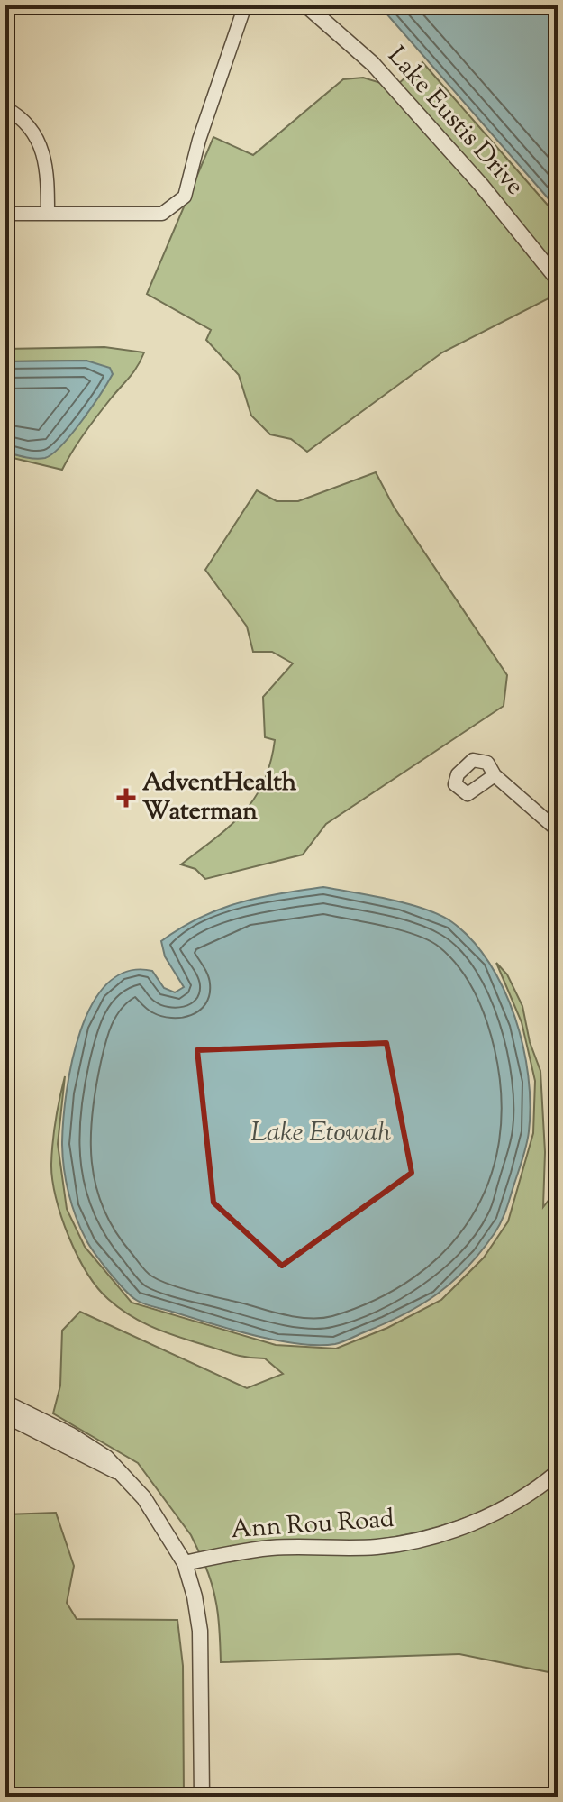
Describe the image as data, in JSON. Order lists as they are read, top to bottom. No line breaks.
{"streets":{"street":["Lake Eustis Drive","Ann Rou Road"]},"water":["Lake Etowah"],"places":{"health":["AdventHealth Waterman"]}}
